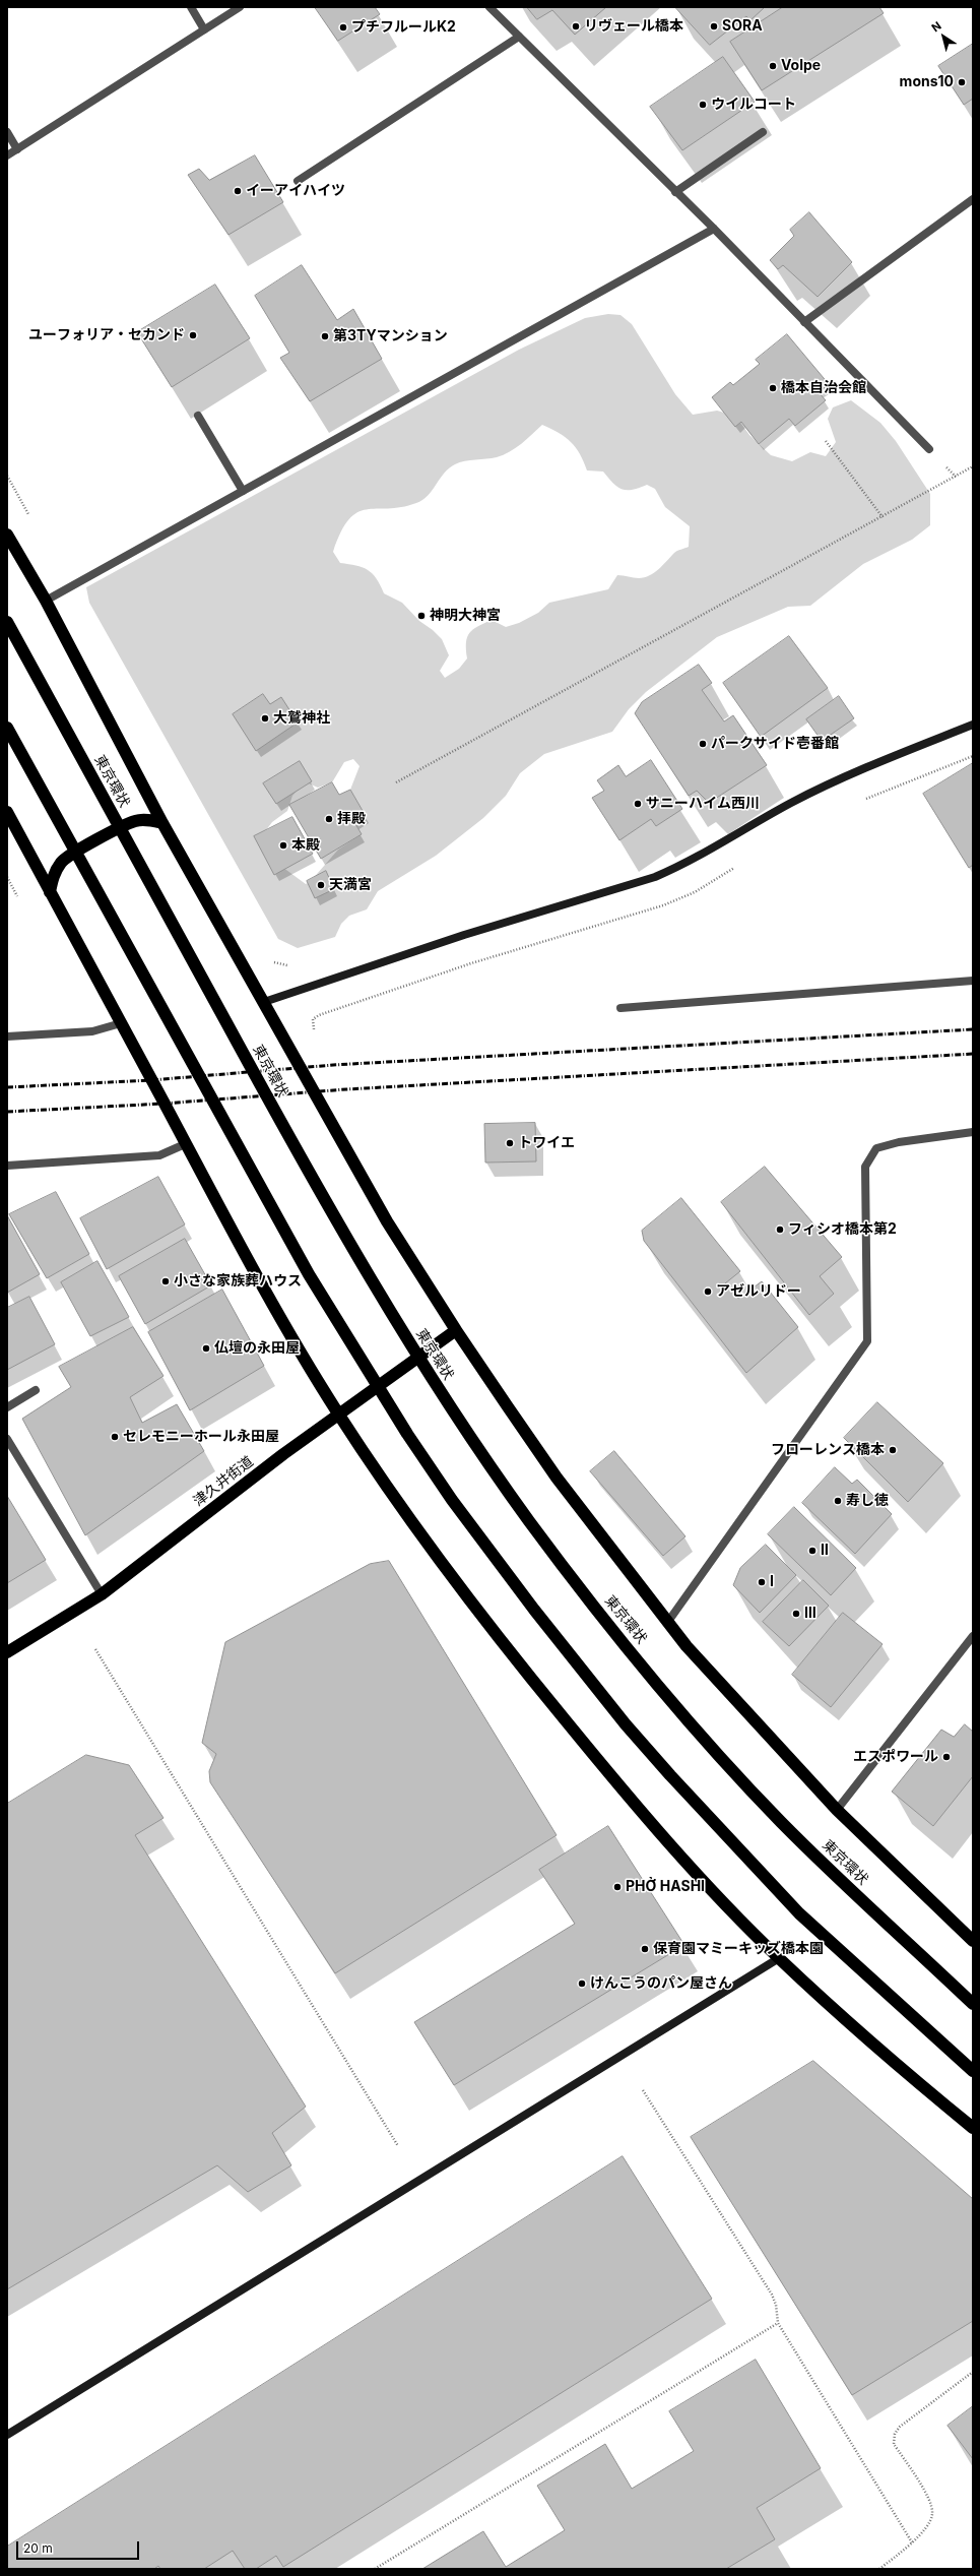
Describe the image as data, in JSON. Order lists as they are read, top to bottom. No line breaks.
{"streets":{"highway":["東京環状","津久井街道"]},"places":["リヴェール橋本","SORA","プチフルールK2","Volpe","mons10","ウイルコート","イーアイハイツ","ユーフォリア・セカンド","第3TYマンション","橋本自治会館","神明大神宮","大鷲神社","パークサイド壱番館","サニーハイム西川","拝殿","本殿","天満宮","トワイエ","フィシオ橋本第2","小さな家族葬ハウス","アゼルリドー","仏壇の永田屋","セレモニーホール永田屋","フローレンス橋本","寿し徳","Ⅱ","Ⅰ","Ⅲ","エスポワール","PHỞ HASHI","保育園マミーキッズ橋本園","けんこうのパン屋さん"],"scale_bar":"20 m","north":"top left"}
